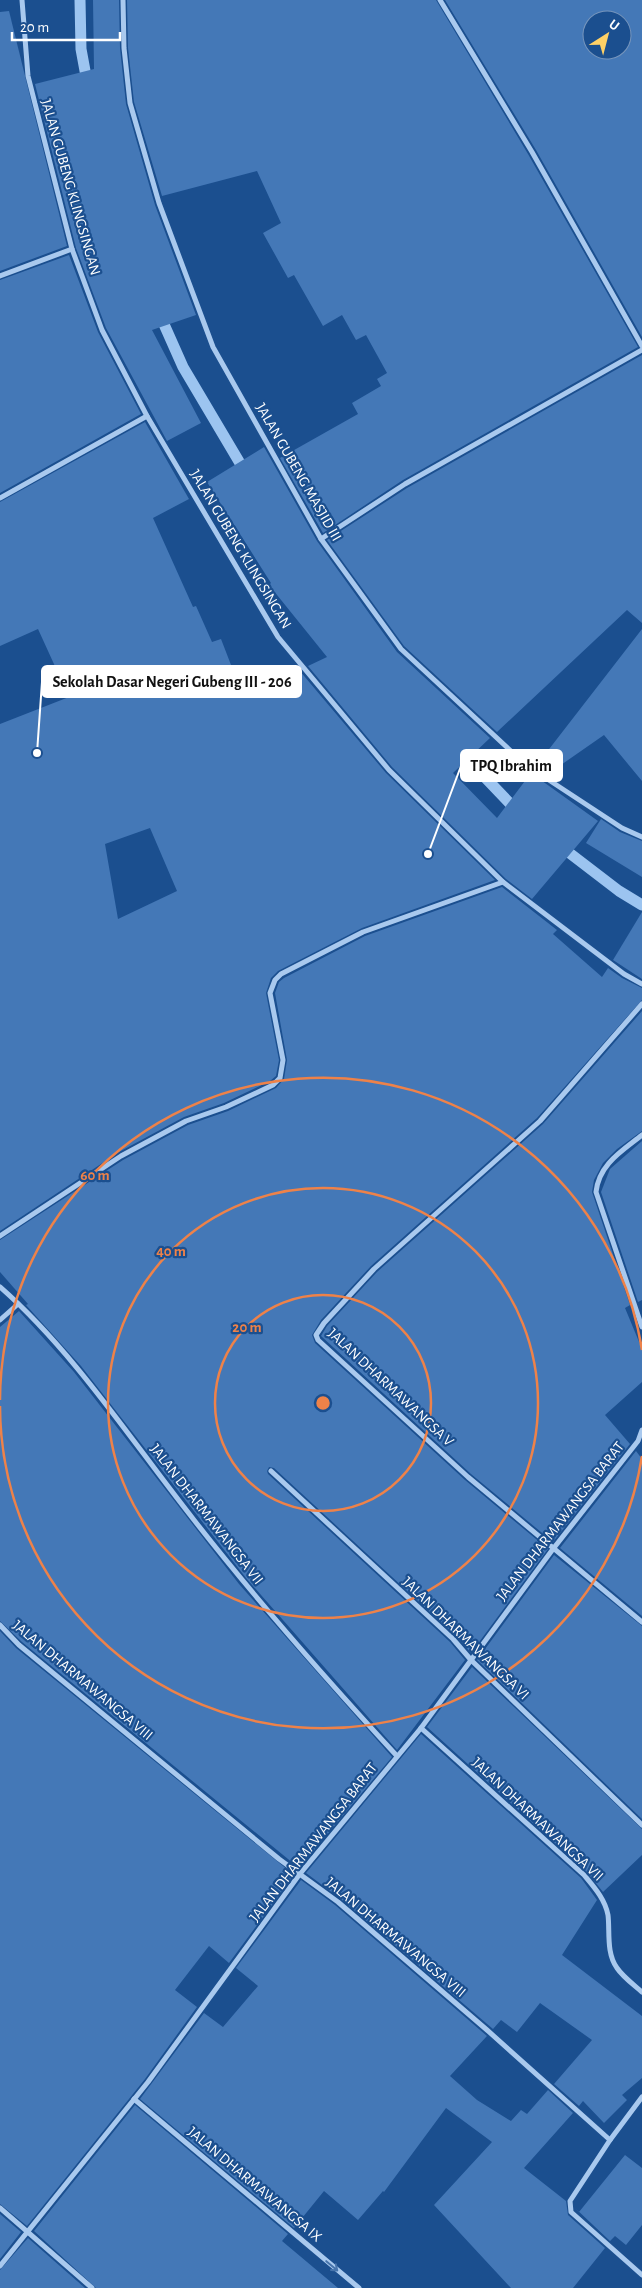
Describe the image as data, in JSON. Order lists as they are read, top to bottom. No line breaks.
{"streets":{"street":["JALAN GUBENG KLINGSINGAN","JALAN GUBENG MASJID III","JALAN DHARMAWANGSA V","JALAN DHARMAWANGSA VII","JALAN DHARMAWANGSA BARAT","JALAN DHARMAWANGSA VI","JALAN DHARMAWANGSA VIII","JALAN DHARMAWANGSA IX"]},"crossings":[["JALAN DHARMAWANGSA V","JALAN DHARMAWANGSA BARAT"],["JALAN DHARMAWANGSA VII","JALAN DHARMAWANGSA BARAT"],["JALAN DHARMAWANGSA BARAT","JALAN DHARMAWANGSA VI"],["JALAN DHARMAWANGSA BARAT","JALAN DHARMAWANGSA VIII"],["JALAN DHARMAWANGSA BARAT","JALAN DHARMAWANGSA IX"]],"one_way":["JALAN DHARMAWANGSA IX"],"places":["Sekolah Dasar Negeri Gubeng III - 206","TPQ Ibrahim"],"scale_bar":"20 m","north":"top right","rings":["60 m","40 m","20 m"]}
